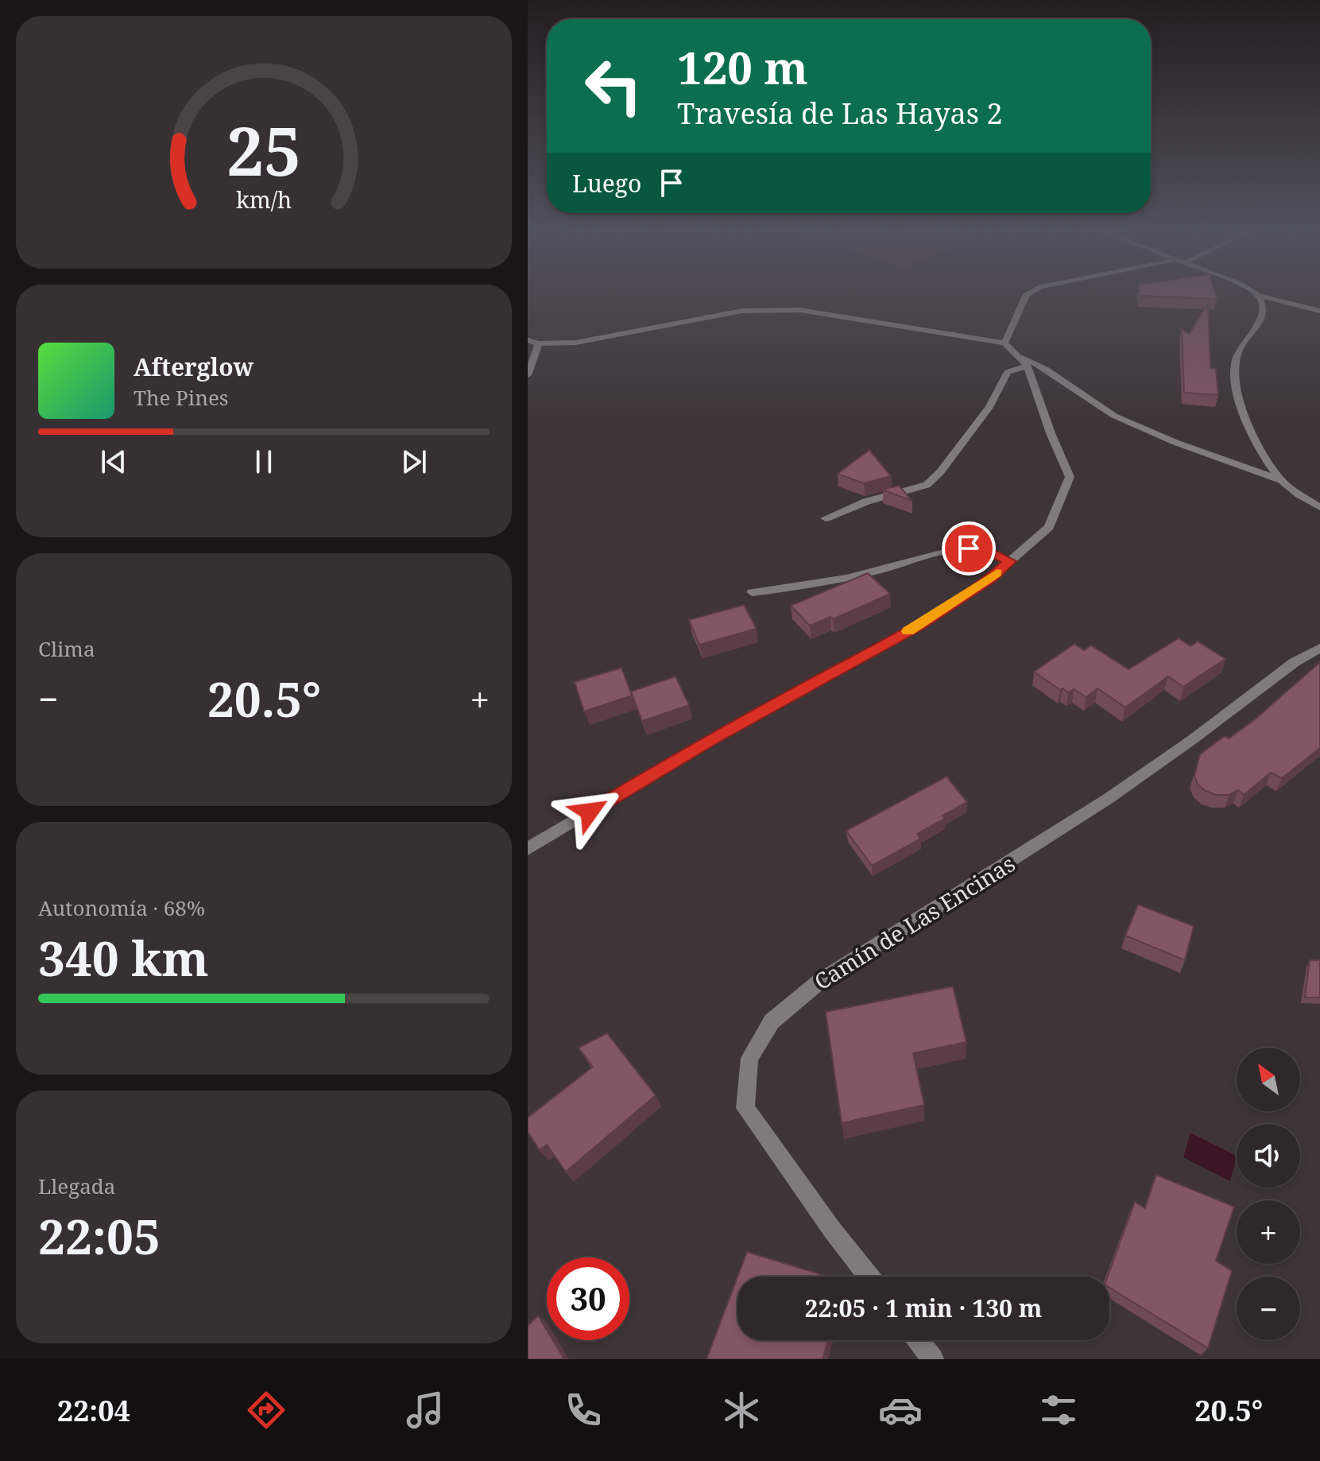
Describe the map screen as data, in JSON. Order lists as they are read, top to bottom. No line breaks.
{"streets":{"street":["Camín de Las Encinas"]},"north":"top left","page":{"turn":["120 m","Travesía de Las Hayas 2"],"then":"Luego","song":["Afterglow","The Pines"],"tile":["Clima",["Autonomía · 68%","340 km"],["Llegada","22:05"]],"heat":["−","20.5°","+"],"map_buttons":["+","−"],"limit":"30","trip":"22:05 · 1 min · 130 m","tabs":["22:04","20.5°"],"gauge":["25","km/h"]}}
